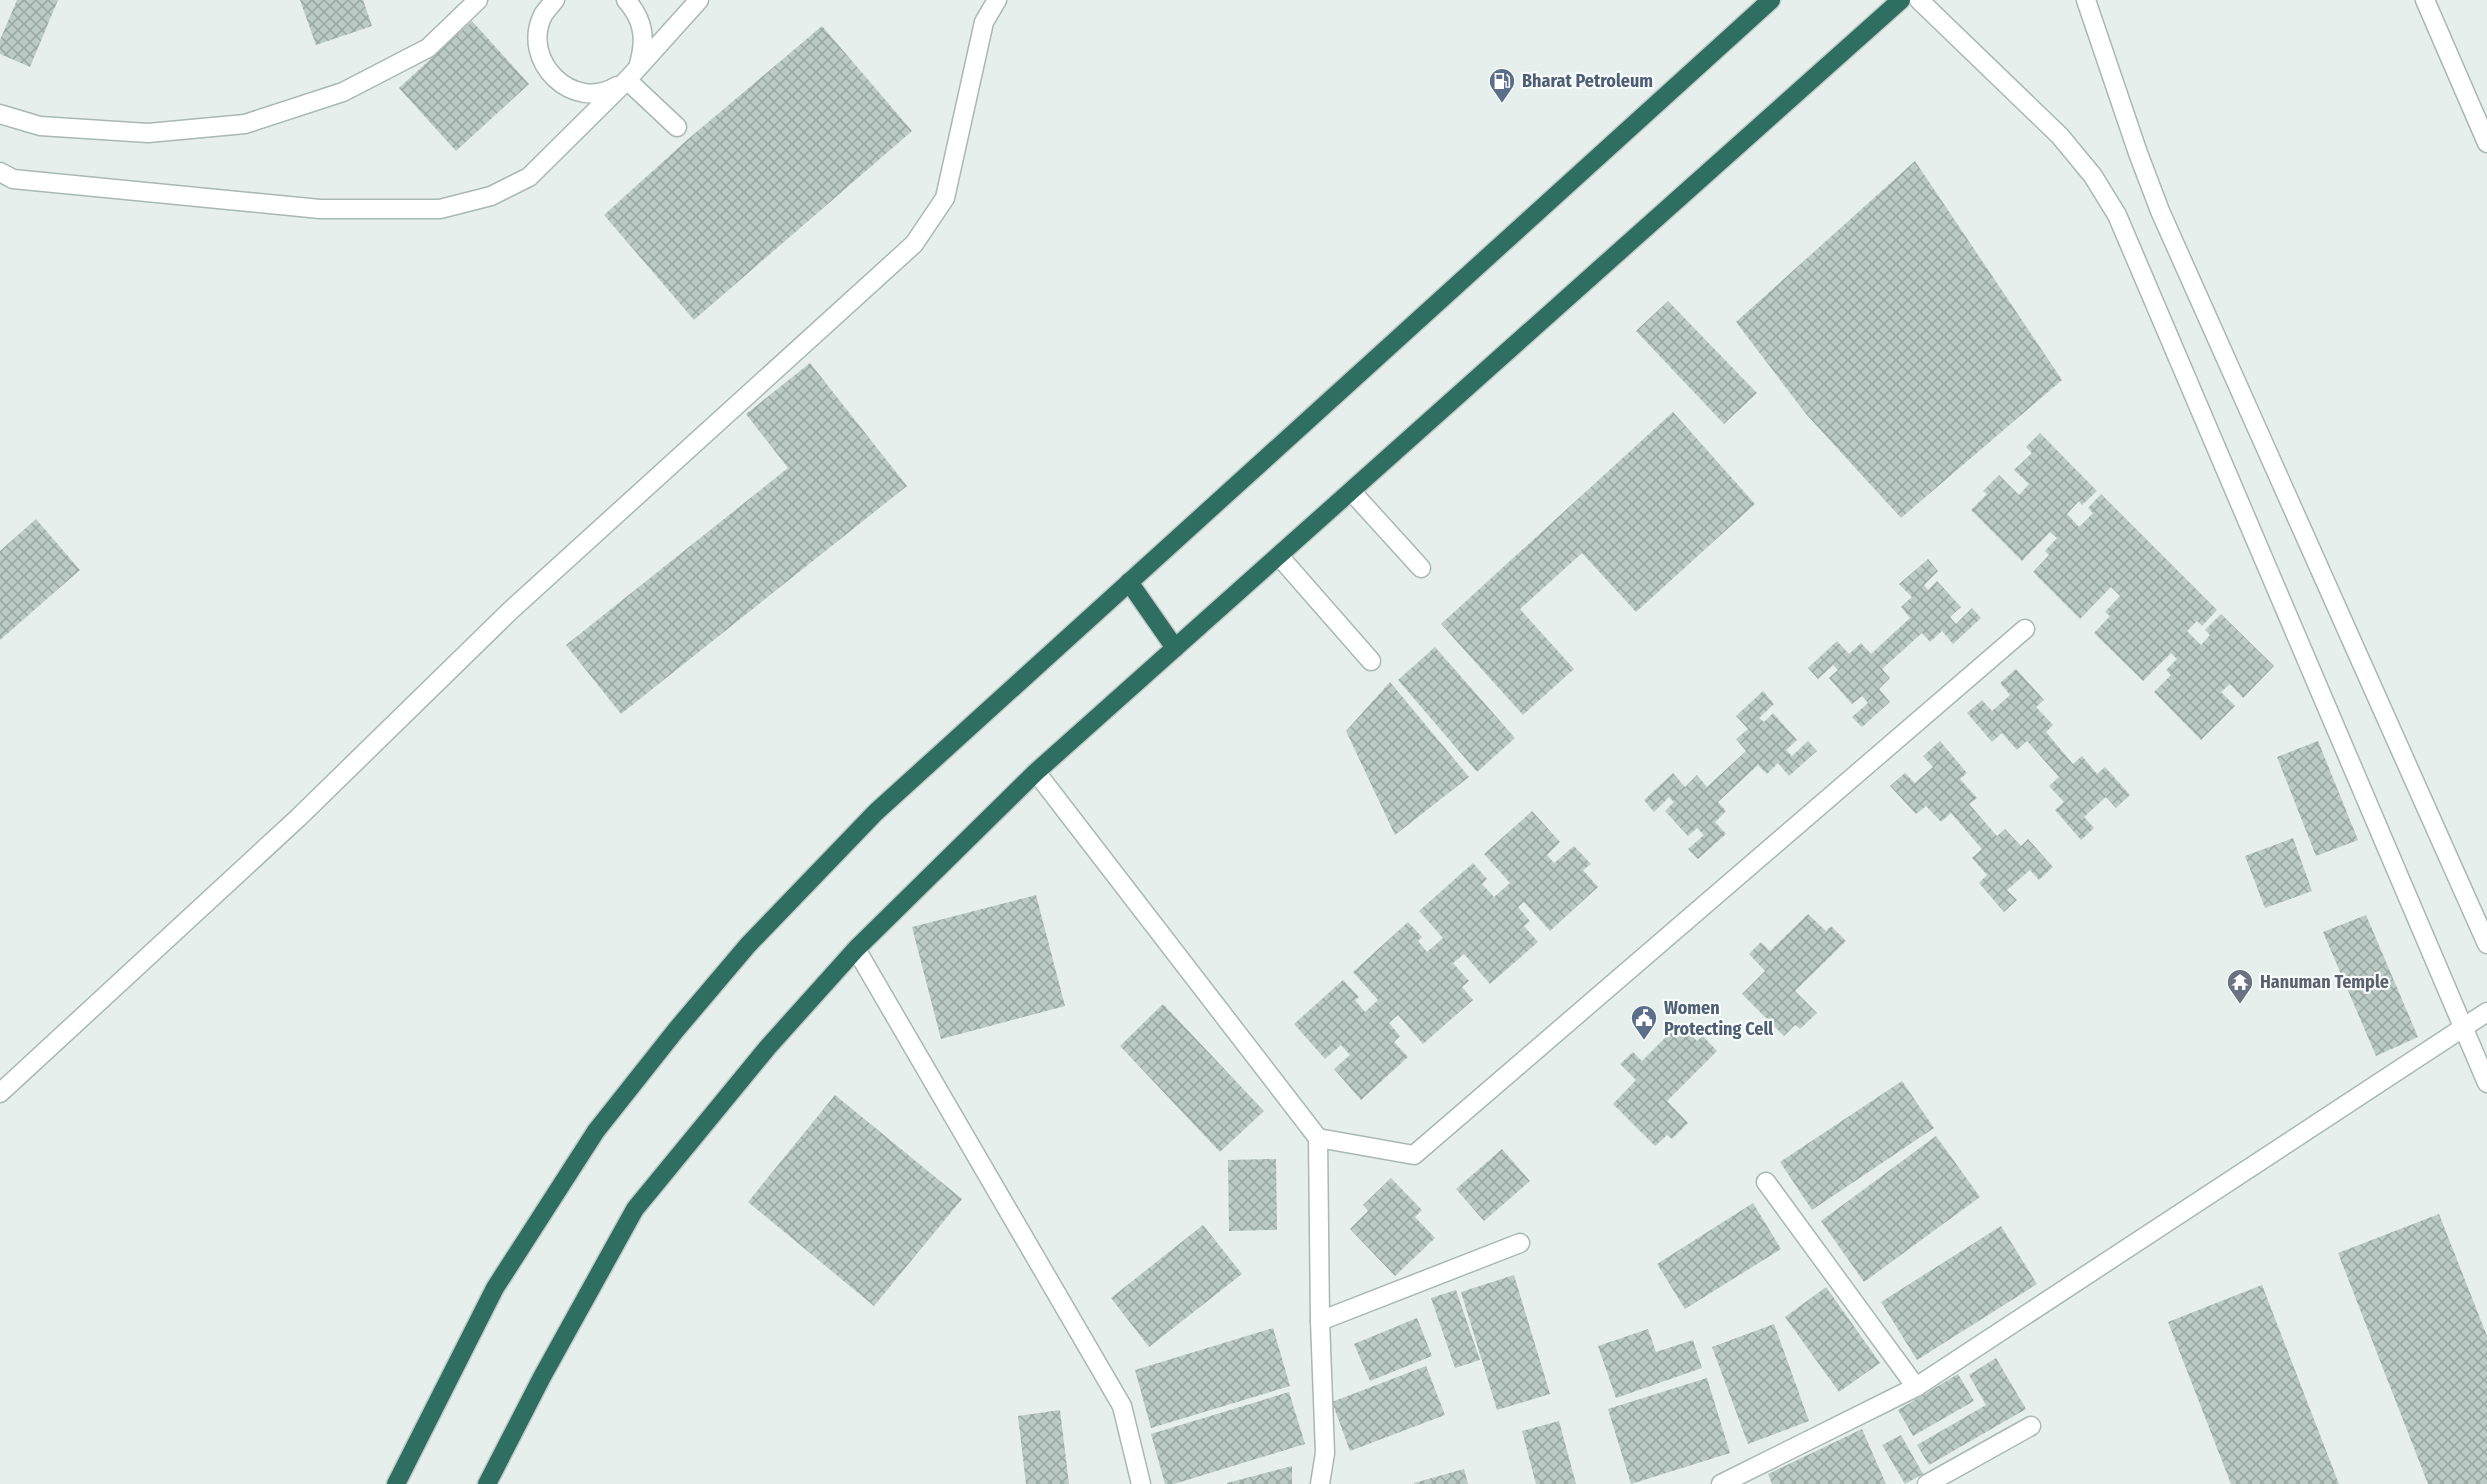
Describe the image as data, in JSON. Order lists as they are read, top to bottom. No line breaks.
{"places":{"fuel station":["Bharat Petroleum"],"temple":["Hanuman Temple"],"public building":["Women Protecting Cell"]}}
